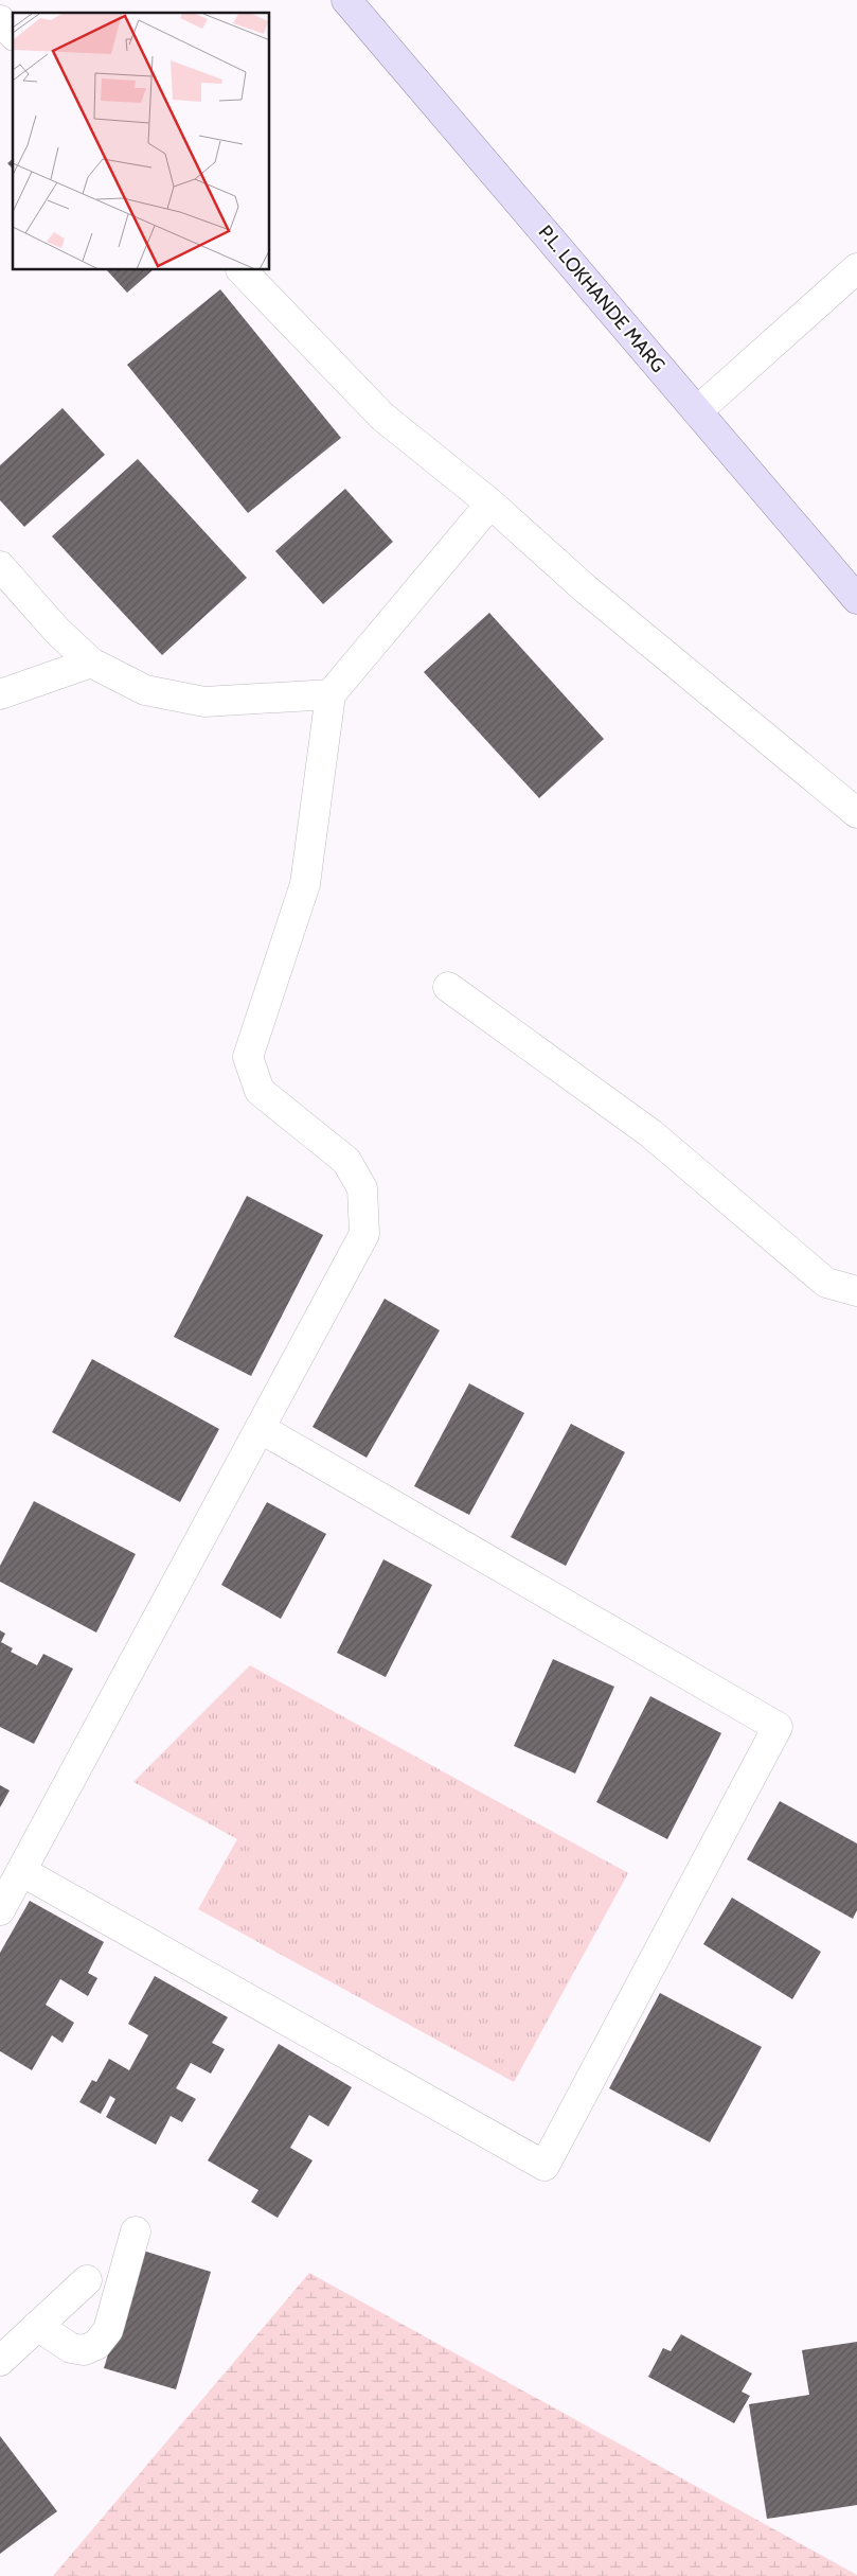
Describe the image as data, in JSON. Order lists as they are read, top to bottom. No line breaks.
{"streets":{"main road":["P.L. LOKHANDE MARG"]}}
